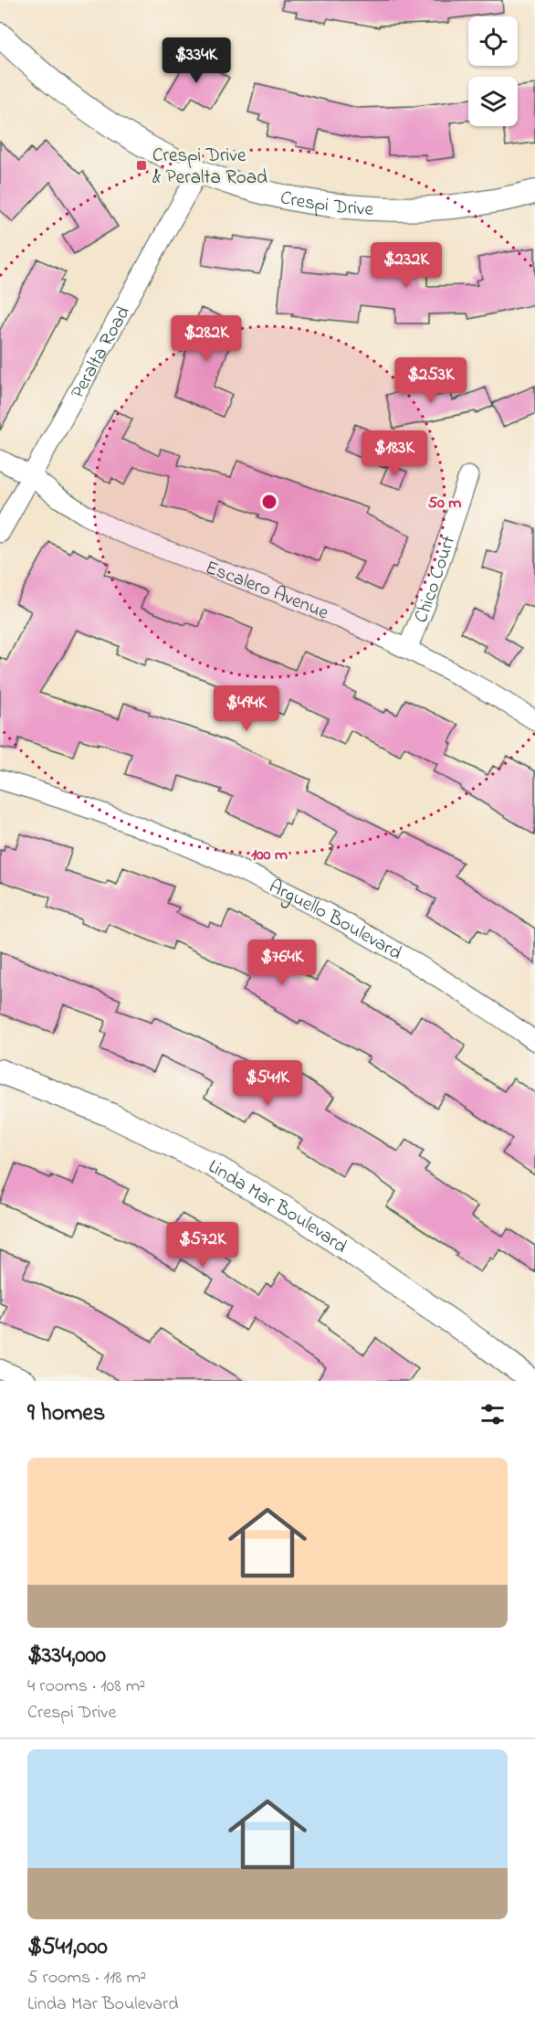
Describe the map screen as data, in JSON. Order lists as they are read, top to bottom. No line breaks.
{"streets":{"street":["Crespi Drive","Peralta Road","Chico Court","Escalero Avenue","Arguello Boulevard","Linda Mar Boulevard"]},"crossings":[["Crespi Drive","Peralta Road"],["Peralta Road","Escalero Avenue"],["Chico Court","Escalero Avenue"]],"places":{"transit":["Crespi Drive & Peralta Road"]},"page":{"price":["$334K","$232K","$282K","$253K","$183K","$494K","$764K","$541K","$572K"],"heading":"9 homes","list":[{"name":"$334,000","note":"4 rooms · 108 m² · Crespi Drive"},{"name":"$541,000","note":"5 rooms · 118 m² · Linda Mar Boulevard"}]},"rings":["50 m","100 m"]}
